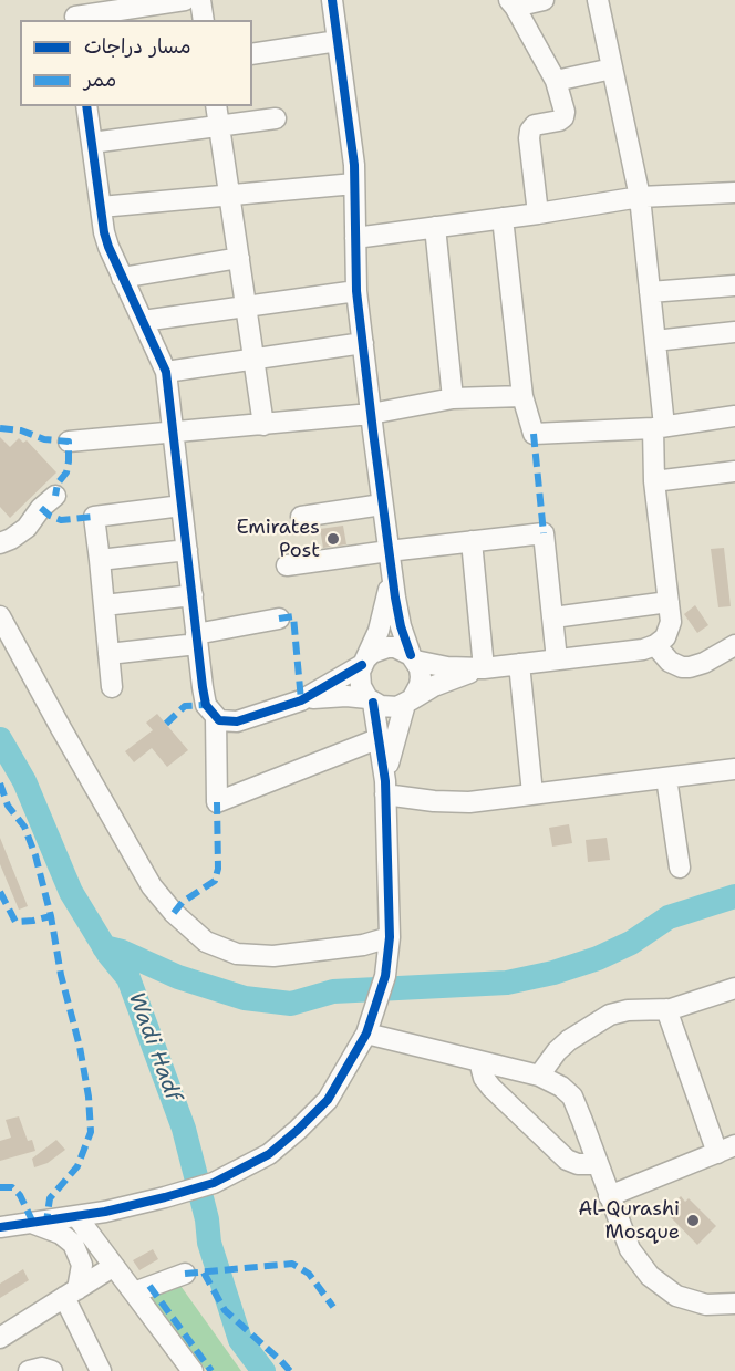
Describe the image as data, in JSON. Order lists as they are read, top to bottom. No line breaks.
{"water":["Wadi Hadf"],"places":["Emirates Post","Al-Qurashi Mosque"],"legend":["مسار دراجات","ممر"]}
